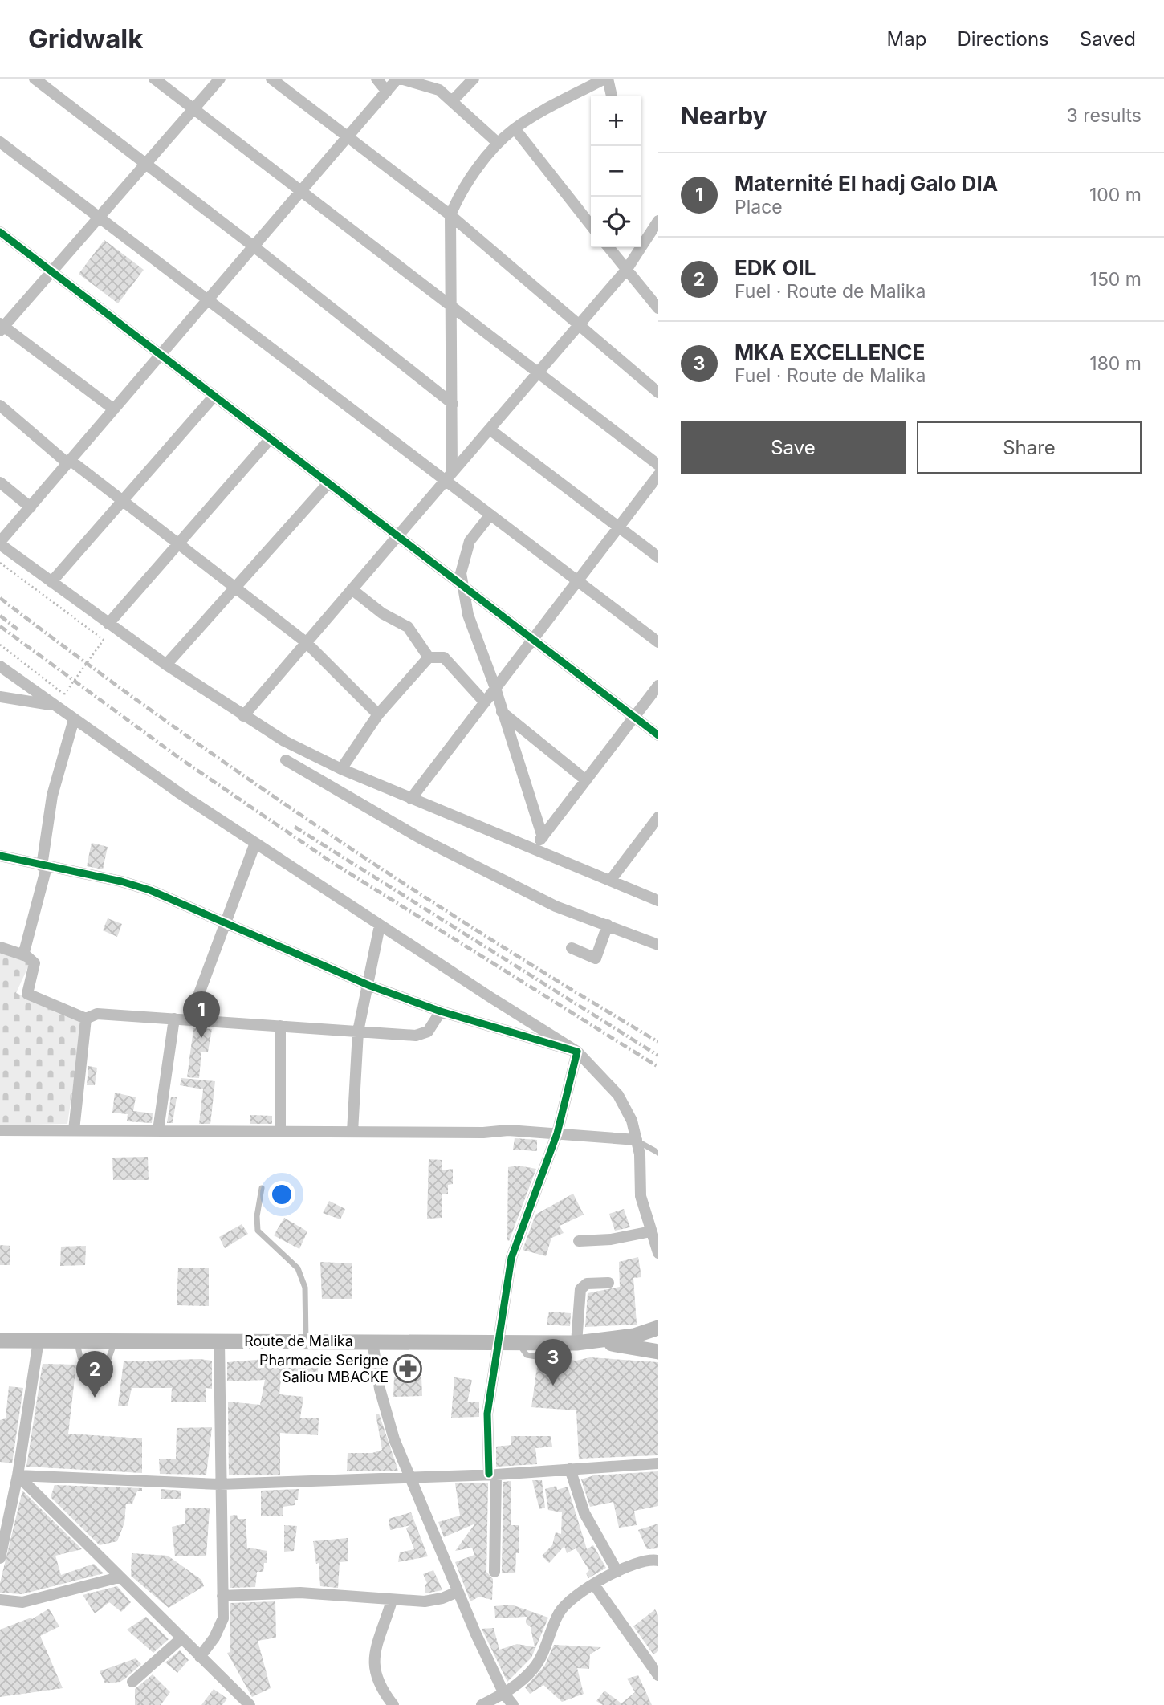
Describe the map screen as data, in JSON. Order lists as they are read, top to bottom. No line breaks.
{"streets":{"main road":["Route de Malika"]},"places":{"pharmacy":["Pharmacie Serigne Saliou MBACKE"]},"page":{"header":"Gridwalk","nav":["Map","Directions","Saved"],"heading":["Nearby","3 results"],"map_buttons":["+","−"],"list":[{"mark":"1","name":"Maternité El hadj Galo DIA","note":"Place","value":"100 m"},{"mark":"2","name":"EDK OIL","note":"Fuel · Route de Malika","value":"150 m"},{"mark":"3","name":"MKA EXCELLENCE","note":"Fuel · Route de Malika","value":"180 m"}],"buttons":["Save","Share"],"pins":["1","3","2"]}}
